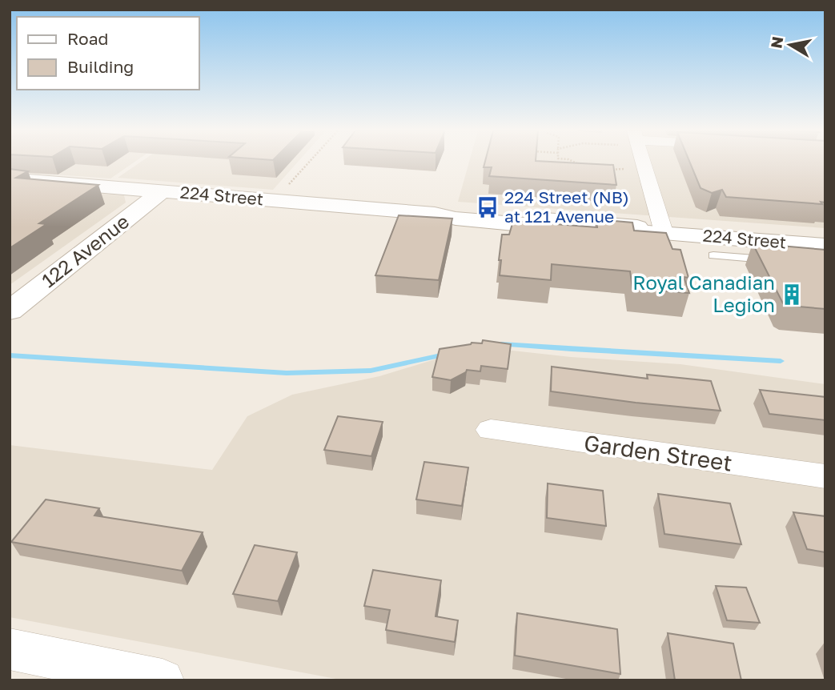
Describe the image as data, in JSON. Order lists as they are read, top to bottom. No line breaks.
{"streets":{"street":["224 Street","122 Avenue","Garden Street"]},"crossings":[["224 Street","122 Avenue"]],"places":{"bus stop":["224 Street (NB) at 121 Avenue"],"building":["Royal Canadian Legion"]},"legend":["Road","Building"],"north":"left"}
